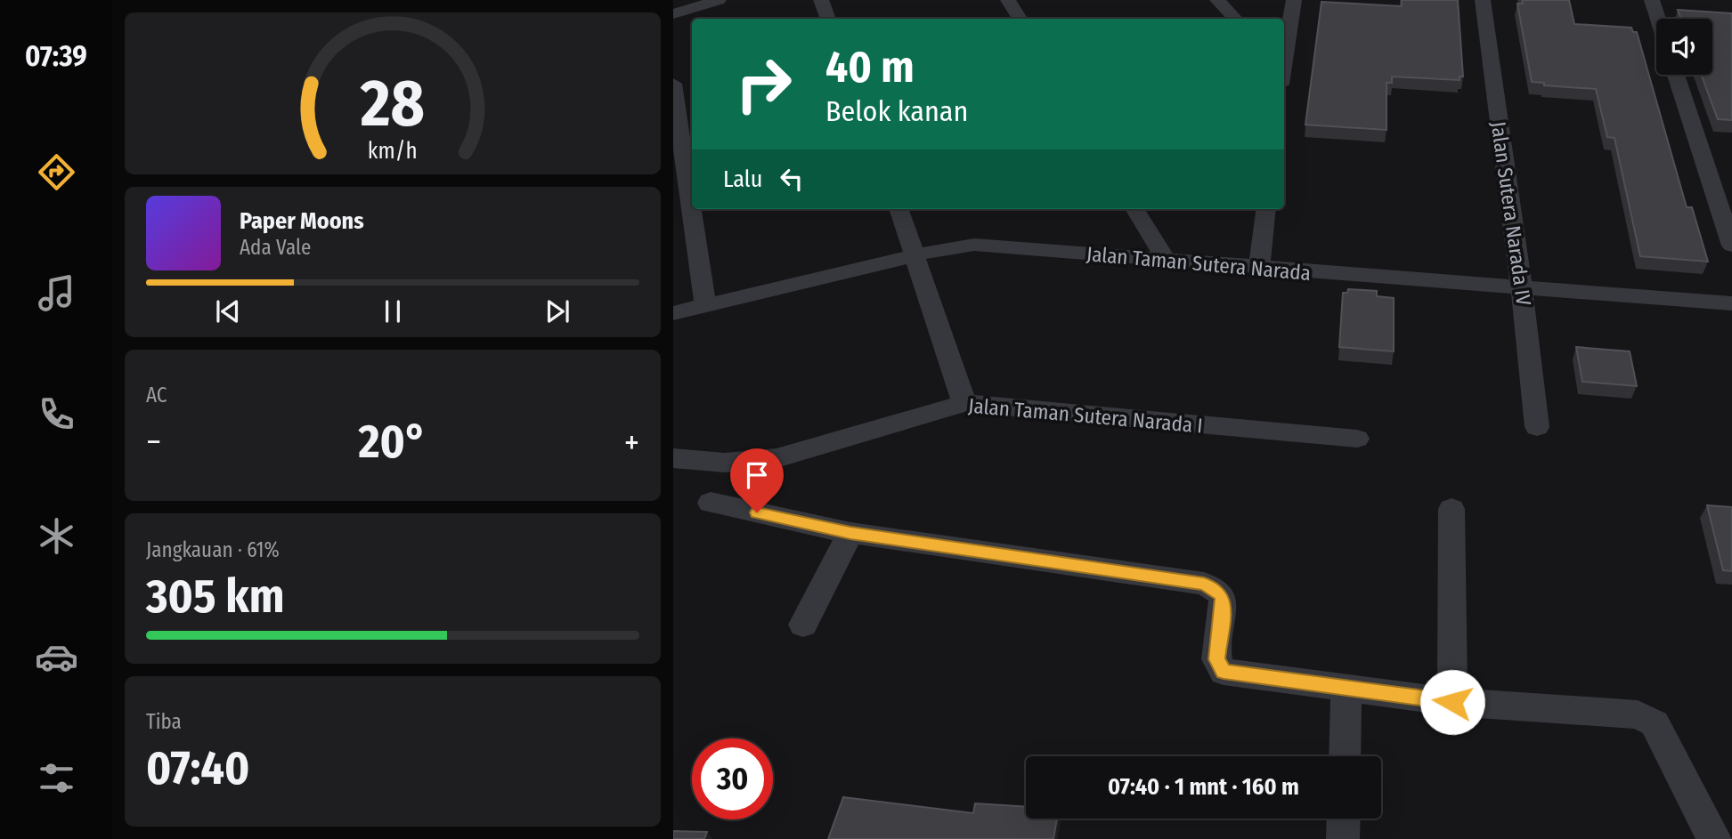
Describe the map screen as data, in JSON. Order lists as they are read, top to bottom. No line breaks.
{"streets":{"street":["Jalan Sutera Narada IV","Jalan Taman Sutera Narada","Jalan Taman Sutera Narada I"]},"crossings":[["Jalan Sutera Narada IV","Jalan Taman Sutera Narada"]],"page":{"tabs":"07:39","turn":["40 m","Belok kanan"],"then":"Lalu","song":["Paper Moons","Ada Vale"],"tile":["AC",["Jangkauan · 61%","305 km"],["Tiba","07:40"]],"heat":["−","20°","+"],"limit":"30","trip":"07:40 · 1 mnt · 160 m","gauge":["28","km/h"]}}
